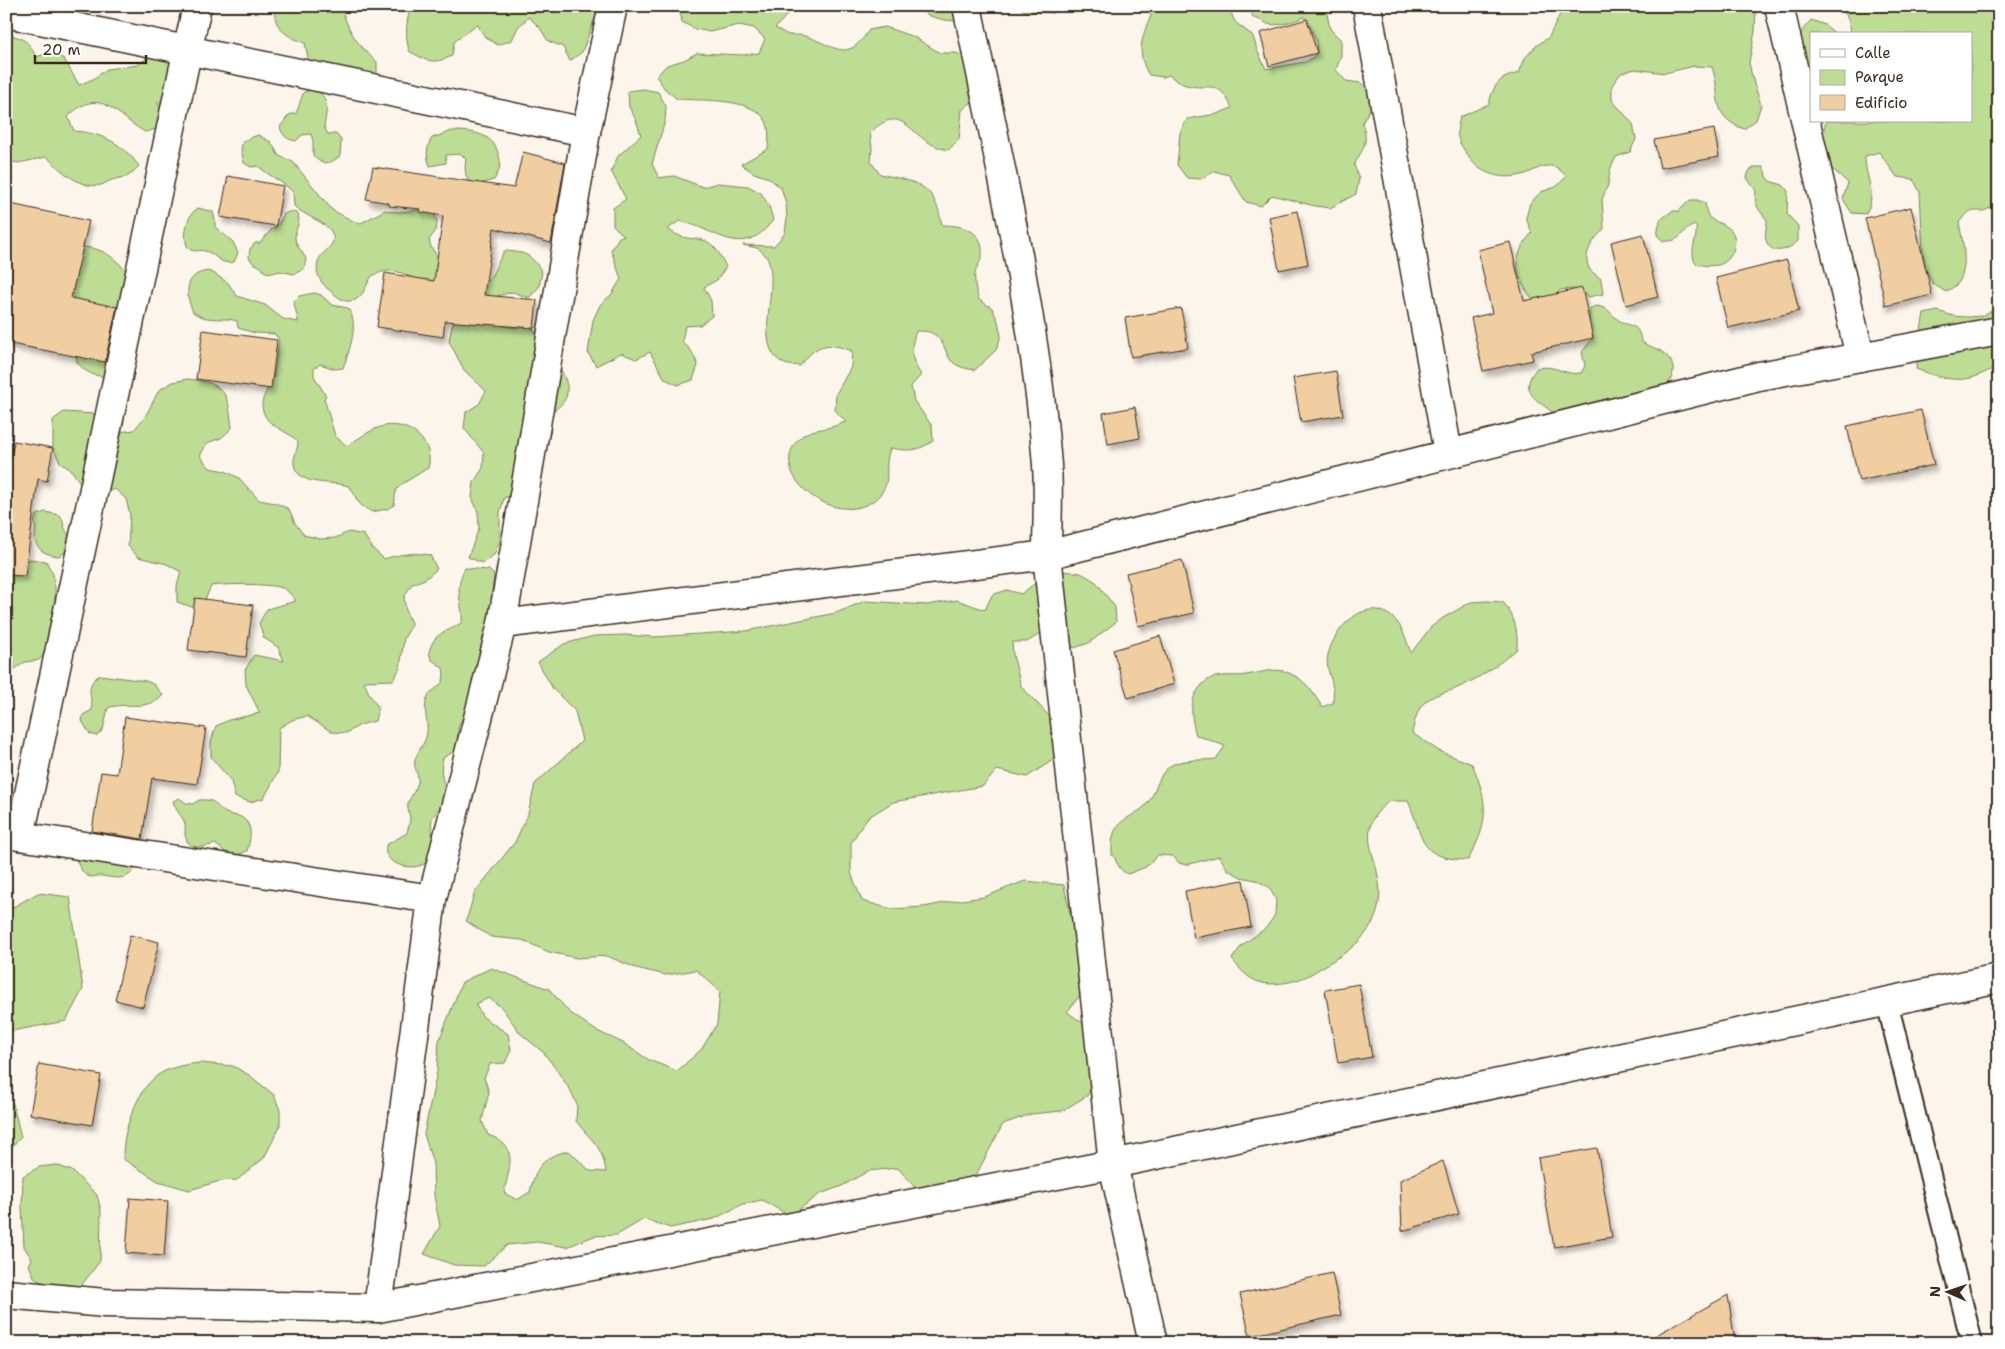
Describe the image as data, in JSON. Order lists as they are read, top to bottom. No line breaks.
{"legend":["Calle","Parque","Edificio"],"scale_bar":"20 m","north":"left"}
